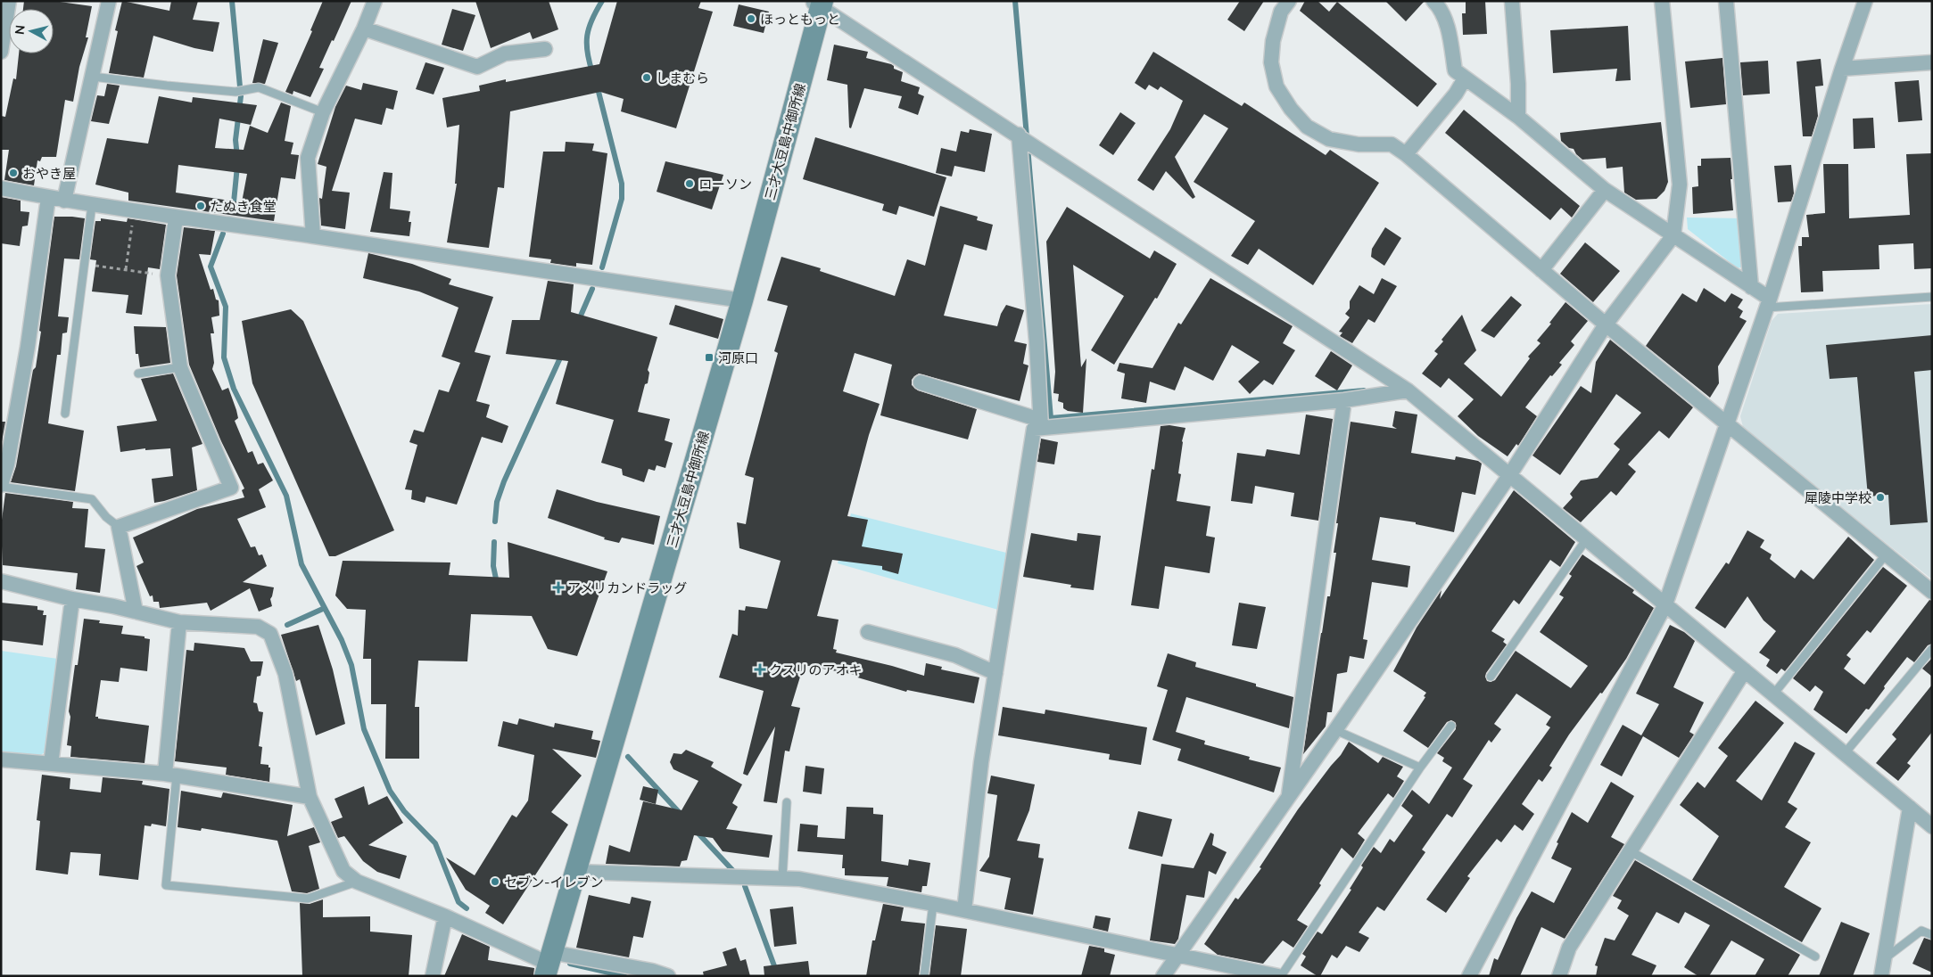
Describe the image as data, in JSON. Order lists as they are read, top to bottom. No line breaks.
{"streets":{"main road":["三才大豆島中御所線"]},"places":{"other":["ほっともっと","しまむら","おやき屋","ローソン","たぬき食堂","犀陵中学校","セブン-イレブン"],"transit":["河原口"],"health":["アメリカンドラッグ","クスリのアオキ"]},"north":"left"}
